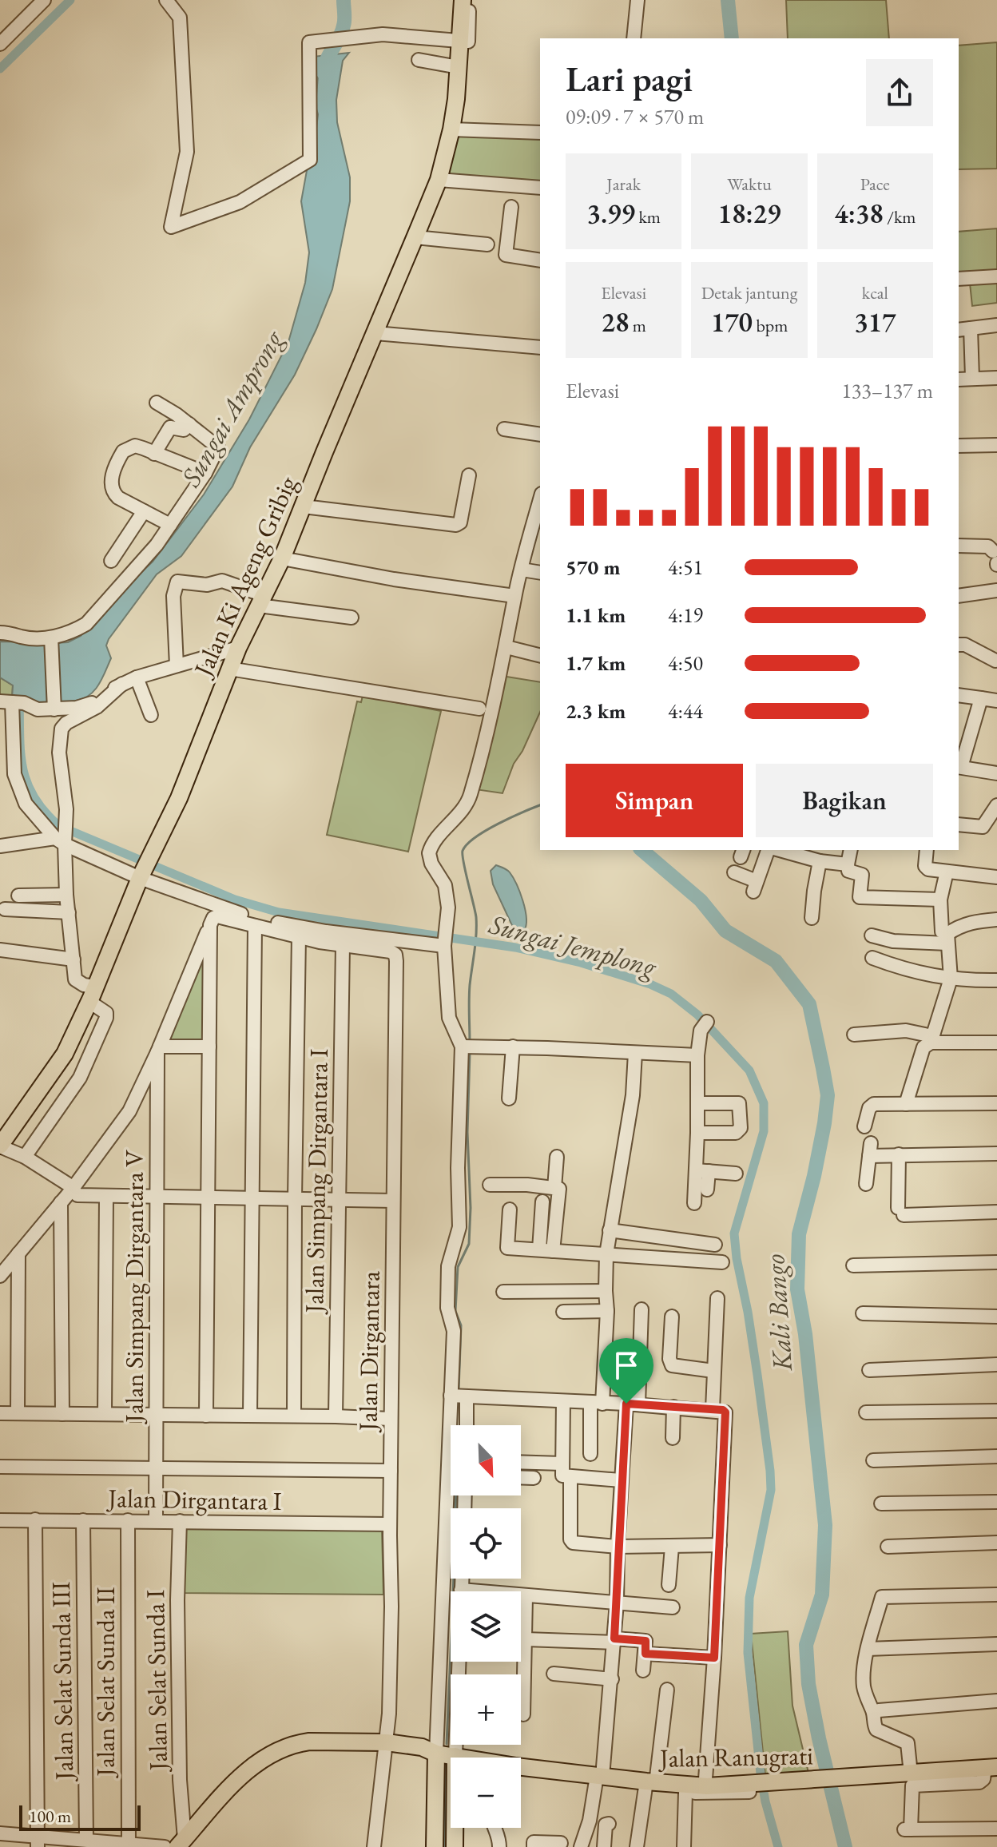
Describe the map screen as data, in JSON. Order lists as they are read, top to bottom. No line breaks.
{"streets":{"main road":["Jalan Ki Ageng Gribig","Jalan Ranugrati"],"street":["Jalan Simpang Dirgantara I","Jalan Simpang Dirgantara V","Jalan Dirgantara","Jalan Dirgantara I","Jalan Selat Sunda I","Jalan Selat Sunda III","Jalan Selat Sunda II"]},"crossings":[["Jalan Simpang Dirgantara I","Jalan Dirgantara"],["Jalan Simpang Dirgantara V","Jalan Dirgantara I"],["Jalan Dirgantara","Jalan Dirgantara I"],["Jalan Dirgantara","Jalan Ranugrati"],["Jalan Dirgantara I","Jalan Selat Sunda I"],["Jalan Dirgantara I","Jalan Selat Sunda III"],["Jalan Dirgantara I","Jalan Selat Sunda II"],["Jalan Selat Sunda I","Jalan Ranugrati"]],"water":["Sungai Amprong","Sungai Jemplong","Kali Bango"],"scale_bar":"100 m","north":"bottom right","page":{"heading":["Lari pagi","09:09 · 7 × 570 m"],"stats":[["Jarak","3.99 km"],["Waktu","18:29"],["Pace","4:38 /km"],["Elevasi","28 m"],["Detak jantung","170 bpm"],["kcal","317"]],"chart":["Elevasi","133–137 m"],"list":[{"name":"570 m","note":"4:51"},{"name":"1.1 km","note":"4:19"},{"name":"1.7 km","note":"4:50"},{"name":"2.3 km","note":"4:44"}],"buttons":["Simpan","Bagikan"],"map_buttons":["+","−"],"scale":"100 m"}}
